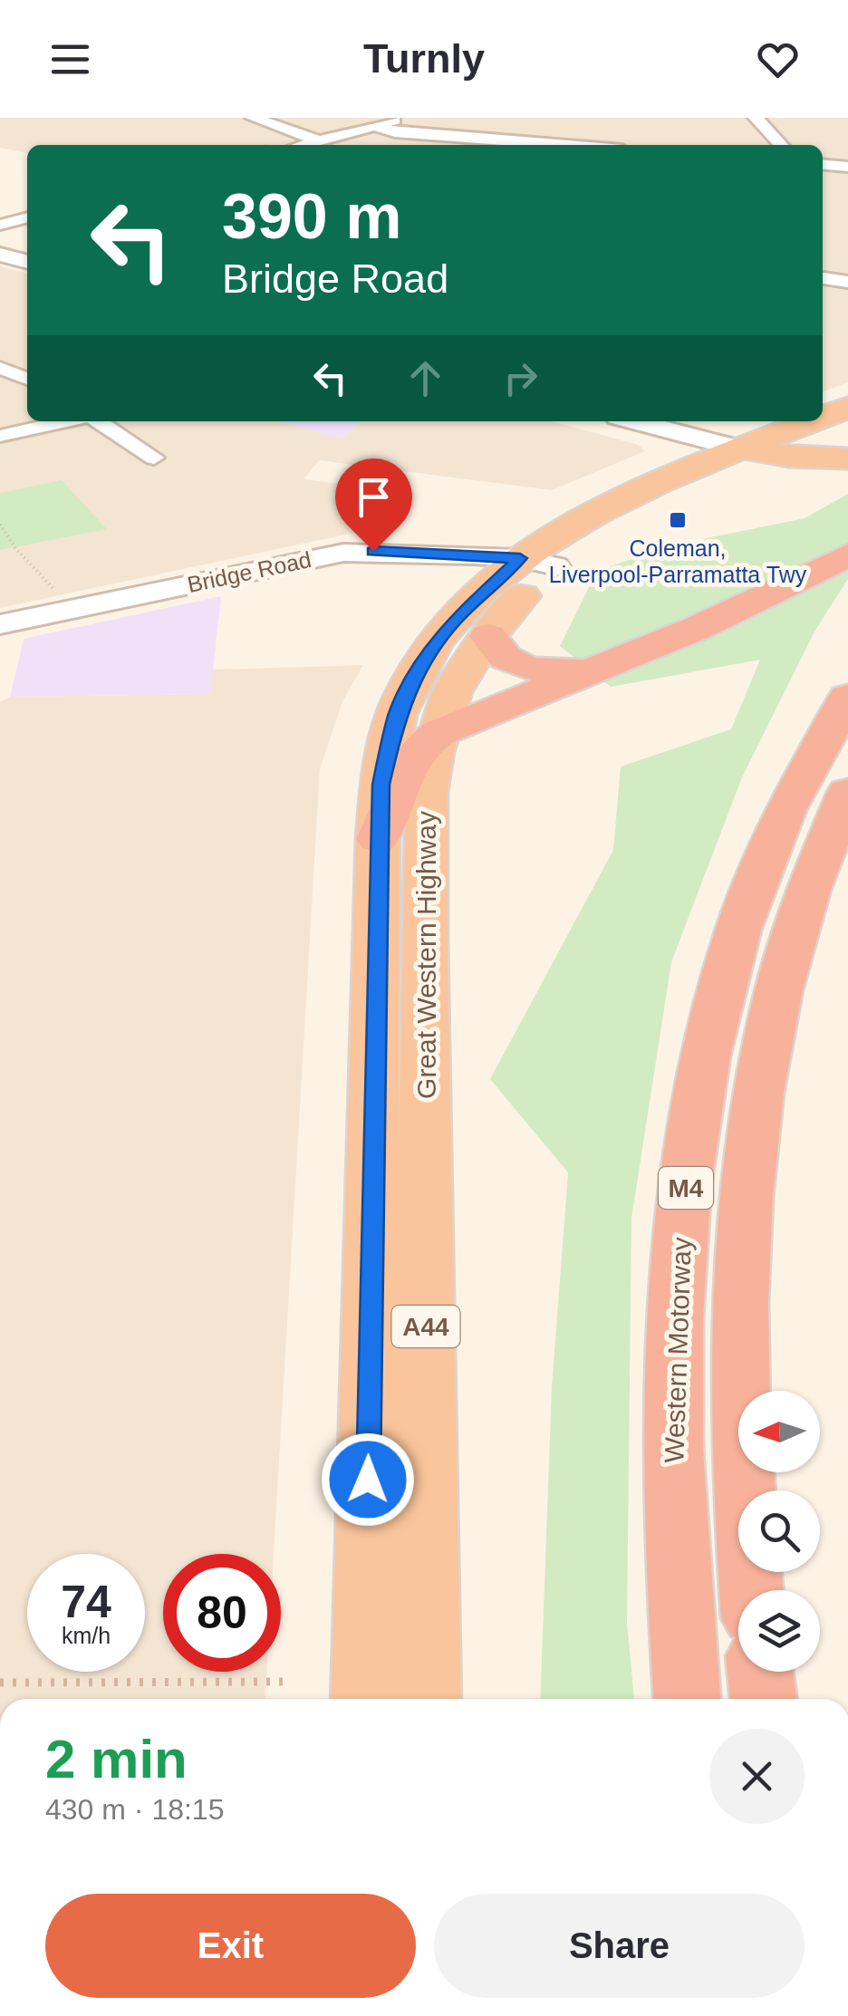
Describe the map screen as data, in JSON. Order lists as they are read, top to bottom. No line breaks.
{"streets":{"highway":["Great Western Highway","M4","A44","Western Motorway"],"street":["Bridge Road"]},"crossings":[["Bridge Road","Great Western Highway"]],"places":{"transit":["Coleman, Liverpool-Parramatta Twy"]},"north":"left","page":{"header":"Turnly","turn":["390 m","Bridge Road"],"speed":"74 km/h","limit":"80","heading":["2 min","430 m · 18:15"],"buttons":["Exit","Share"]}}
